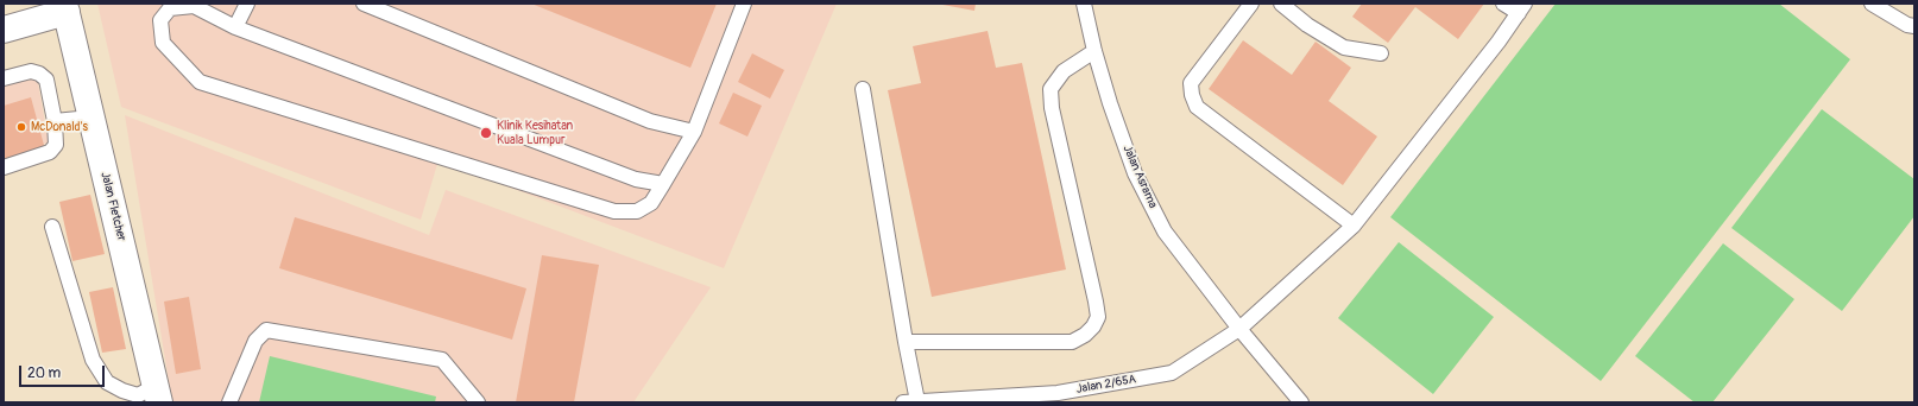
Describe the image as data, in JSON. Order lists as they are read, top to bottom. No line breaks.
{"streets":{"street":["Jalan Fletcher"],"lane":["Jalan Asrama","Jalan 2/65A"]},"crossings":[["Jalan Asrama","Jalan 2/65A"]],"places":["McDonald's","Klinik Kesihatan Kuala Lumpur"],"scale_bar":"20 m"}
